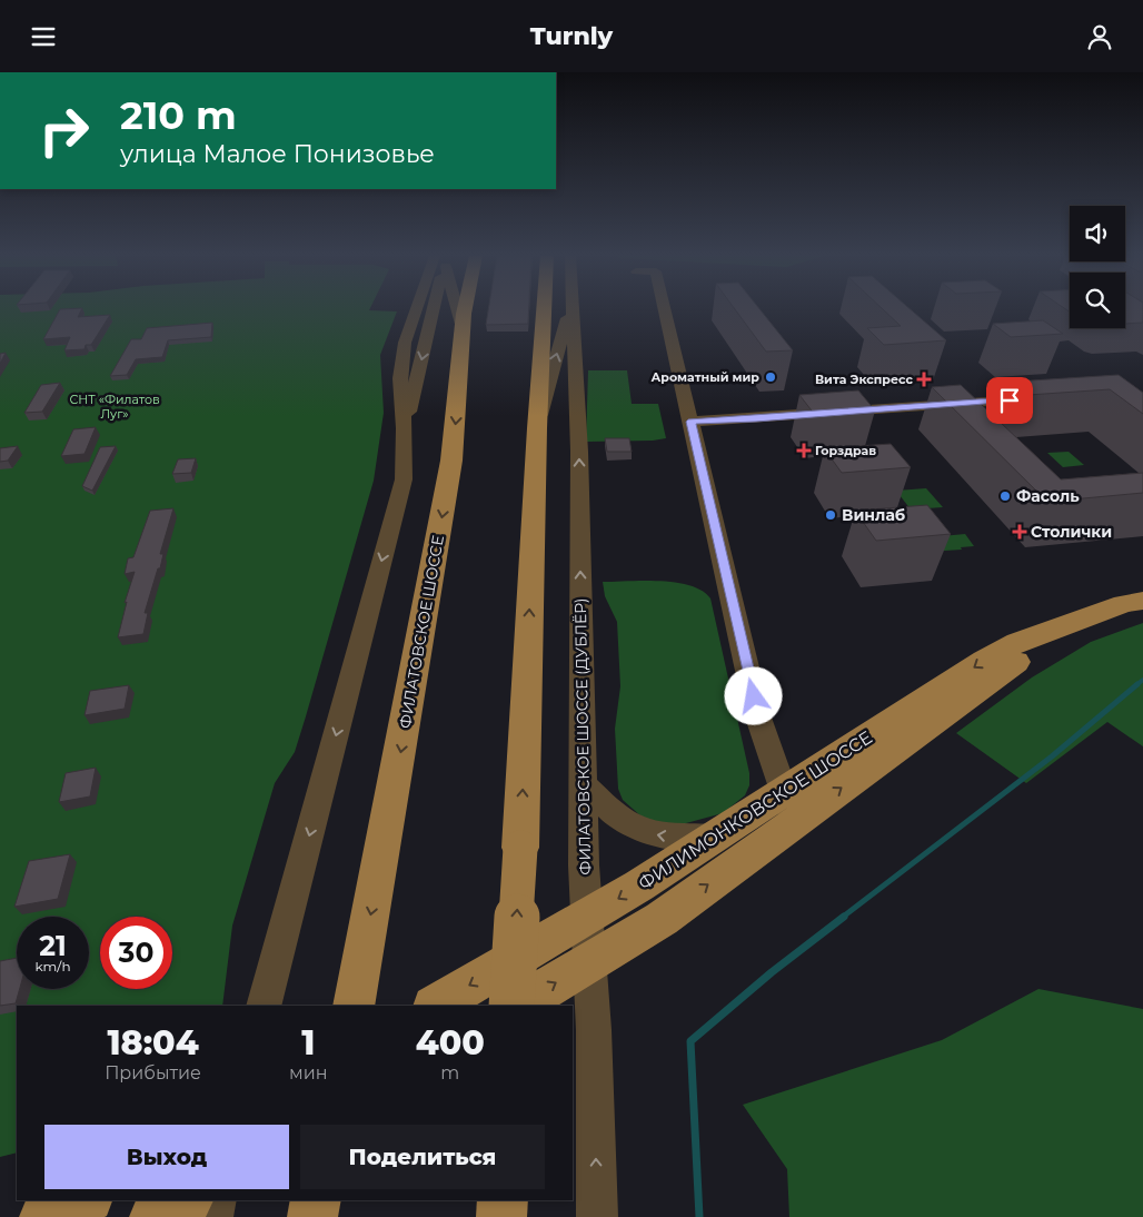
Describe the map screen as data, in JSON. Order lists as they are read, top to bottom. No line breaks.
{"streets":{"main road":["ФИЛАТОВСКОЕ ШОССЕ","ФИЛИМОНКОВСКОЕ ШОССЕ"],"street":["ФИЛАТОВСКОЕ ШОССЕ (ДУБЛЁР)"]},"crossings":[["ФИЛАТОВСКОЕ ШОССЕ (ДУБЛЁР)","ФИЛИМОНКОВСКОЕ ШОССЕ"]],"parks":["СНТ «Филатов Луг»"],"places":{"other":["Ароматный мир","Фасоль","Винлаб"],"health":["Вита Экспресс","Горздрав","Столички"]},"page":{"header":"Turnly","turn":["210 m","улица Малое Понизовье"],"speed":"21 km/h","limit":"30","eta":["18:04","Прибытие","1","мин","400","m"],"buttons":["Выход","Поделиться"]}}
